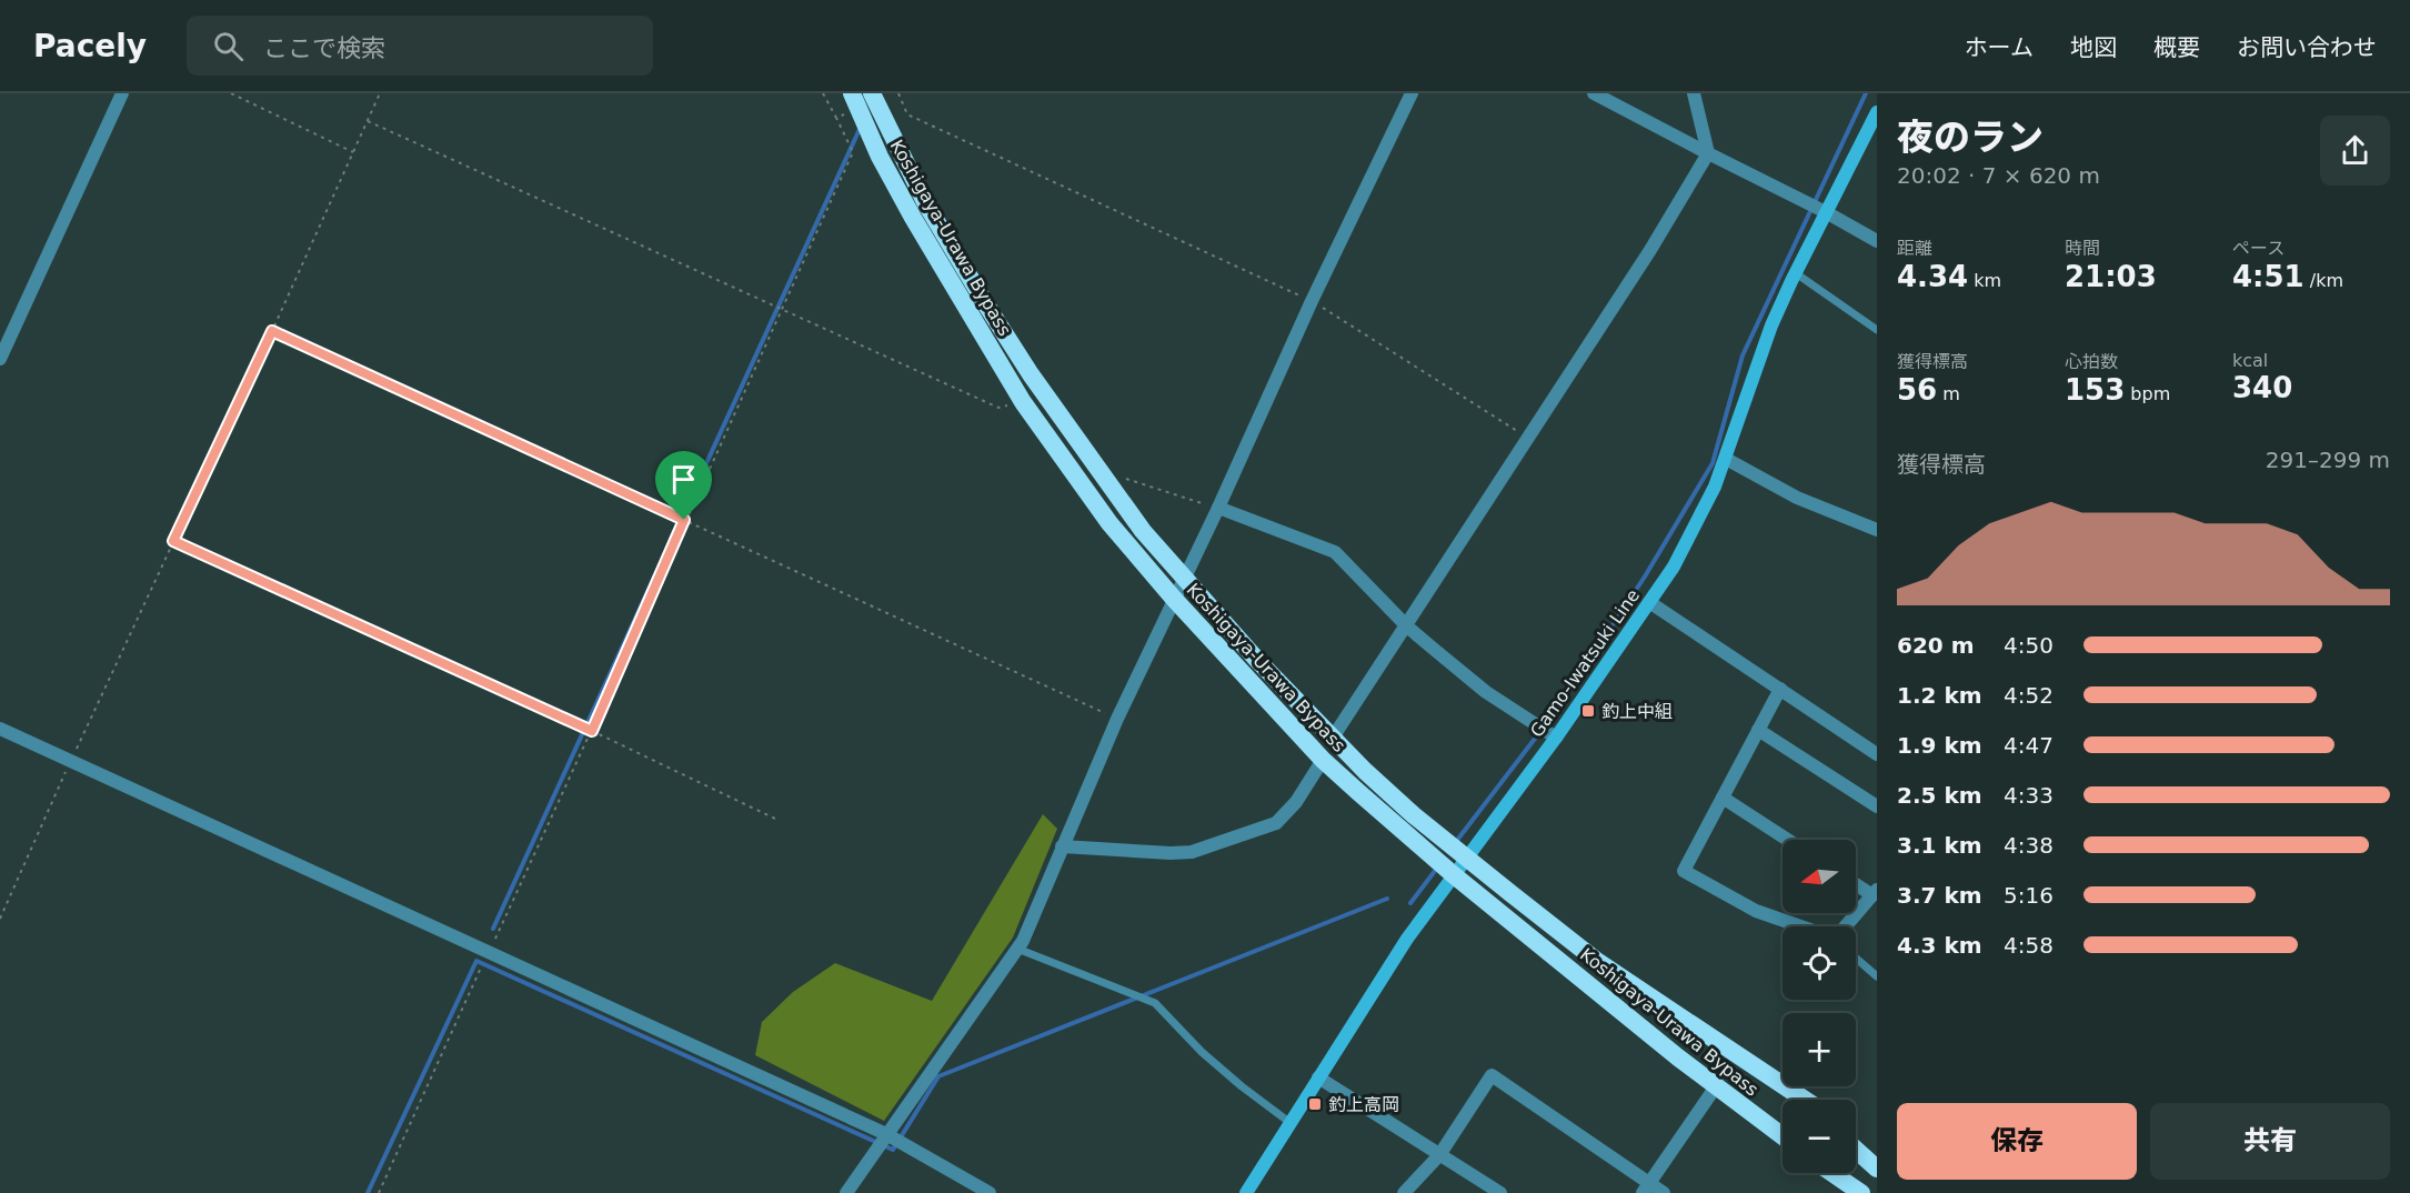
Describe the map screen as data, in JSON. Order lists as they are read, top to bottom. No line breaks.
{"streets":{"highway":["Koshigaya-Urawa Bypass"],"main road":["Gamo-Iwatsuki Line"]},"crossings":[["Koshigaya-Urawa Bypass","Gamo-Iwatsuki Line"]],"places":{"transit":["釣上中組","釣上高岡"]},"north":"left","page":{"header":"Pacely","search":"ここで検索","nav":["ホーム","地図","概要","お問い合わせ"],"heading":["夜のラン","20:02 · 7 × 620 m"],"stats":[["距離","4.34 km"],["時間","21:03"],["ペース","4:51 /km"],["獲得標高","56 m"],["心拍数","153 bpm"],["kcal","340"]],"chart":["獲得標高","291–299 m"],"list":[{"name":"620 m","note":"4:50"},{"name":"1.2 km","note":"4:52"},{"name":"1.9 km","note":"4:47"},{"name":"2.5 km","note":"4:33"},{"name":"3.1 km","note":"4:38"},{"name":"3.7 km","note":"5:16"},{"name":"4.3 km","note":"4:58"}],"map_buttons":["+","−"],"buttons":["保存","共有"]}}
